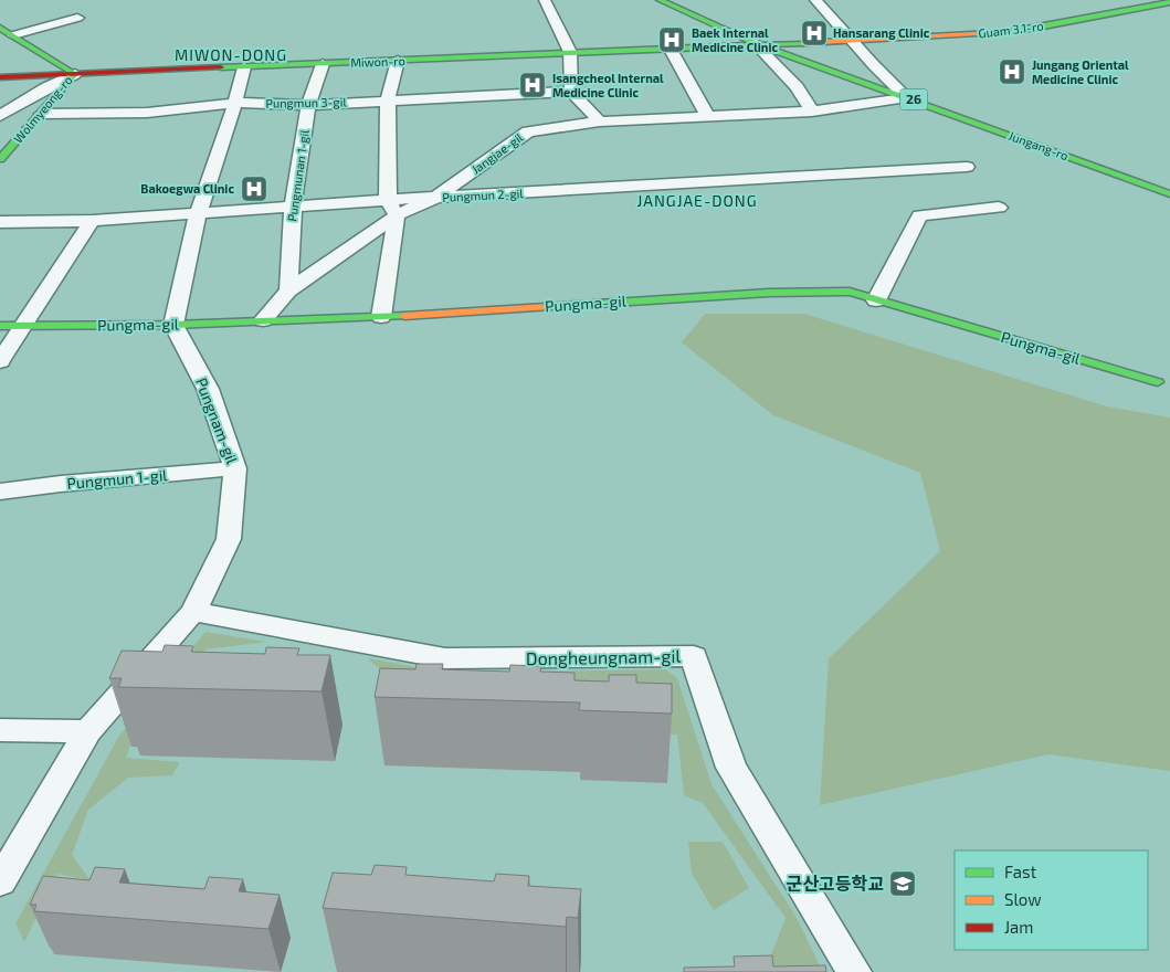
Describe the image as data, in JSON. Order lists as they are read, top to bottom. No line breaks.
{"streets":{"street":["Guam 3.1-ro","Miwon-ro","26","Pungmun 3-gil","Wolmyeong-ro","Jungang-ro","Jangjae-gil","Pungmunan 1-gil","Pungmun 2-gil","Pungma-gil","Pungnam-gil","Pungmun 1-gil","Dongheungnam-gil"]},"crossings":[["Guam 3.1-ro","Miwon-ro"],["Guam 3.1-ro","Jungang-ro"],["Miwon-ro","Wolmyeong-ro"],["Miwon-ro","Jungang-ro"],["Miwon-ro","Pungmunan 1-gil"],["Pungmun 3-gil","Wolmyeong-ro"],["Pungmun 3-gil","Pungmunan 1-gil"],["Jungang-ro","Jangjae-gil"],["Jangjae-gil","Pungmunan 1-gil"],["Jangjae-gil","Pungmun 2-gil"],["Jangjae-gil","Pungma-gil"],["Pungmunan 1-gil","Pungmun 2-gil"],["Pungma-gil","Pungnam-gil"],["Pungnam-gil","Pungmun 1-gil"],["Pungnam-gil","Dongheungnam-gil"]],"districts":["MIWON-DONG","JANGJAE-DONG"],"places":{"hospital":["Hansarang Clinic","Baek Internal Medicine Clinic","Jungang Oriental Medicine Clinic","Isangcheol Internal Medicine Clinic","Bakoegwa Clinic"],"school or university":["군산고등학교"]},"legend":["Fast","Slow","Jam"]}
